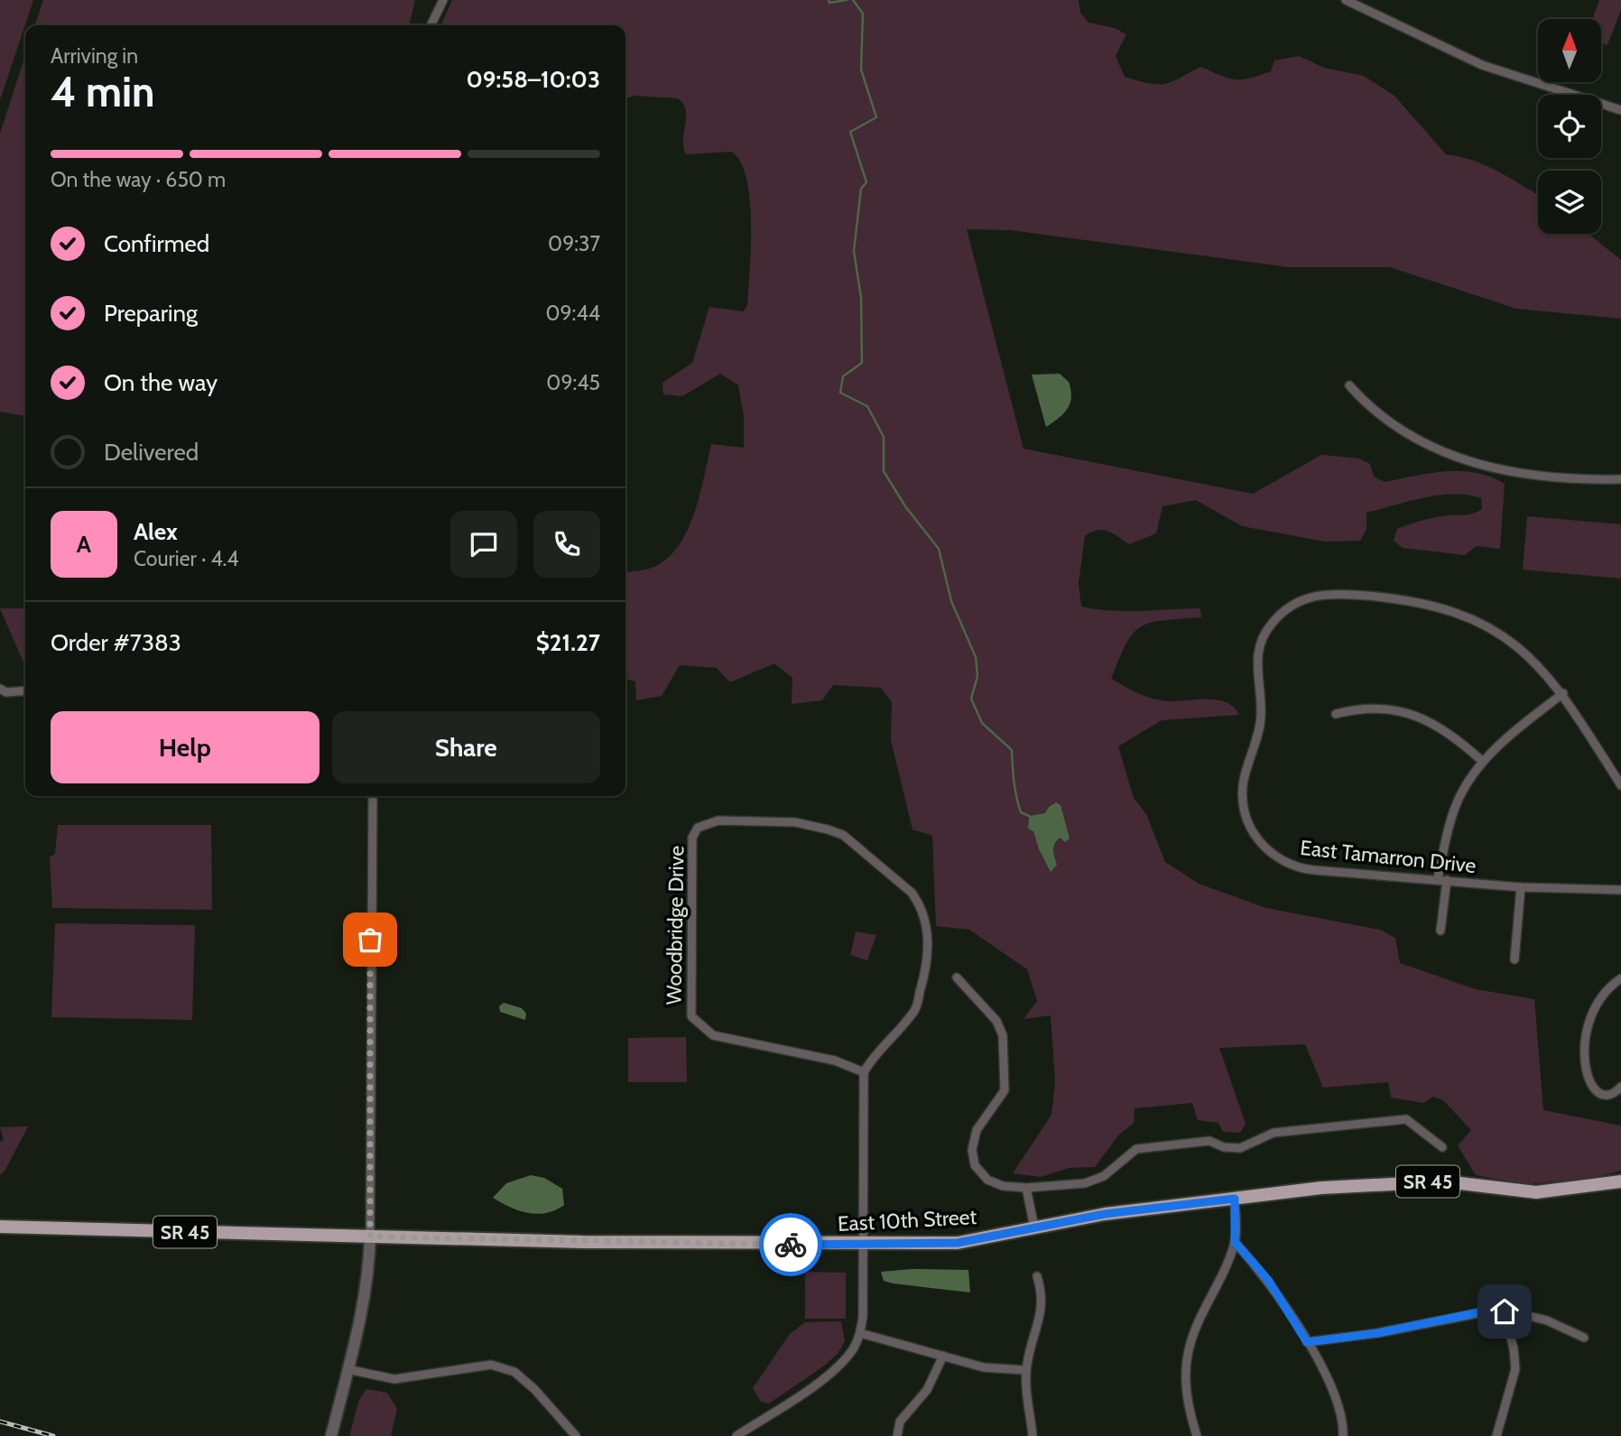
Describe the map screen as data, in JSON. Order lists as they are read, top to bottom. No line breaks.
{"streets":{"main road":["SR 45","East 10th Street"],"street":["East Tamarron Drive","Woodbridge Drive"]},"north":"top","page":{"heading":["4 min","Arriving in","09:58–10:03"],"panel":["Alex","Courier · 4.4","Order #7383","$21.27"],"bar":"On the way · 650 m","list":[["Confirmed","09:37"],["Preparing","09:44"],["On the way","09:45"],"Delivered"],"round":"A","buttons":["Help","Share"]}}
